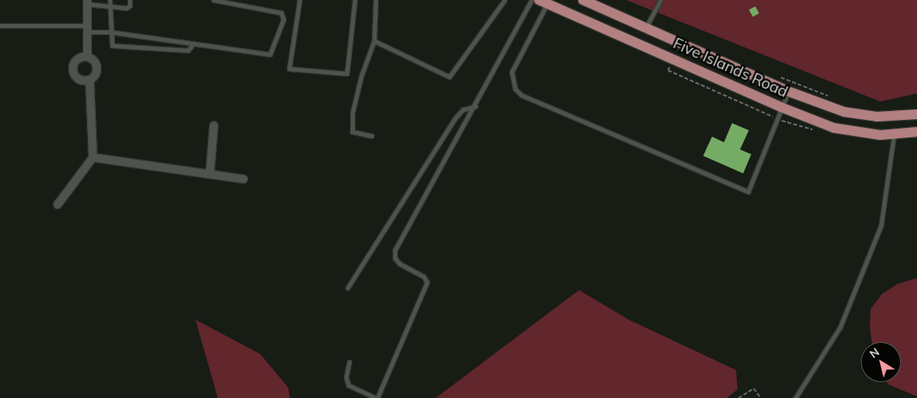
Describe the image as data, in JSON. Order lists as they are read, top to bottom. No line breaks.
{"streets":{"main road":["Five Islands Road"]},"north":"top left"}
